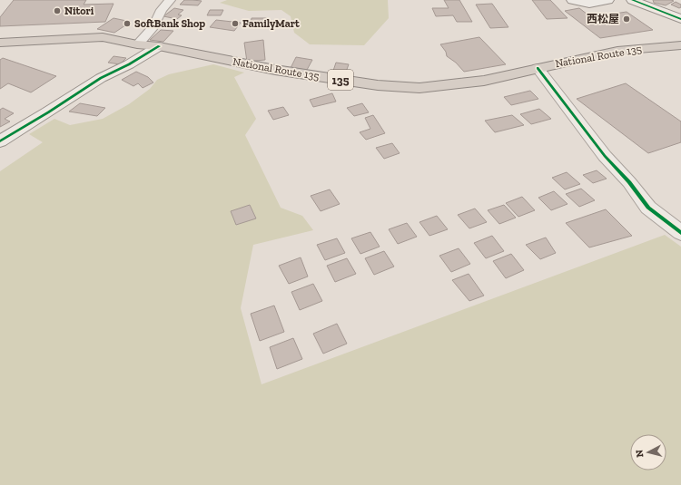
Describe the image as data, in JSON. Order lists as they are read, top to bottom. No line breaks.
{"streets":{"highway":["National Route 135","135"]},"places":["Nitori","西松屋","SoftBank Shop","FamilyMart"],"north":"left"}
